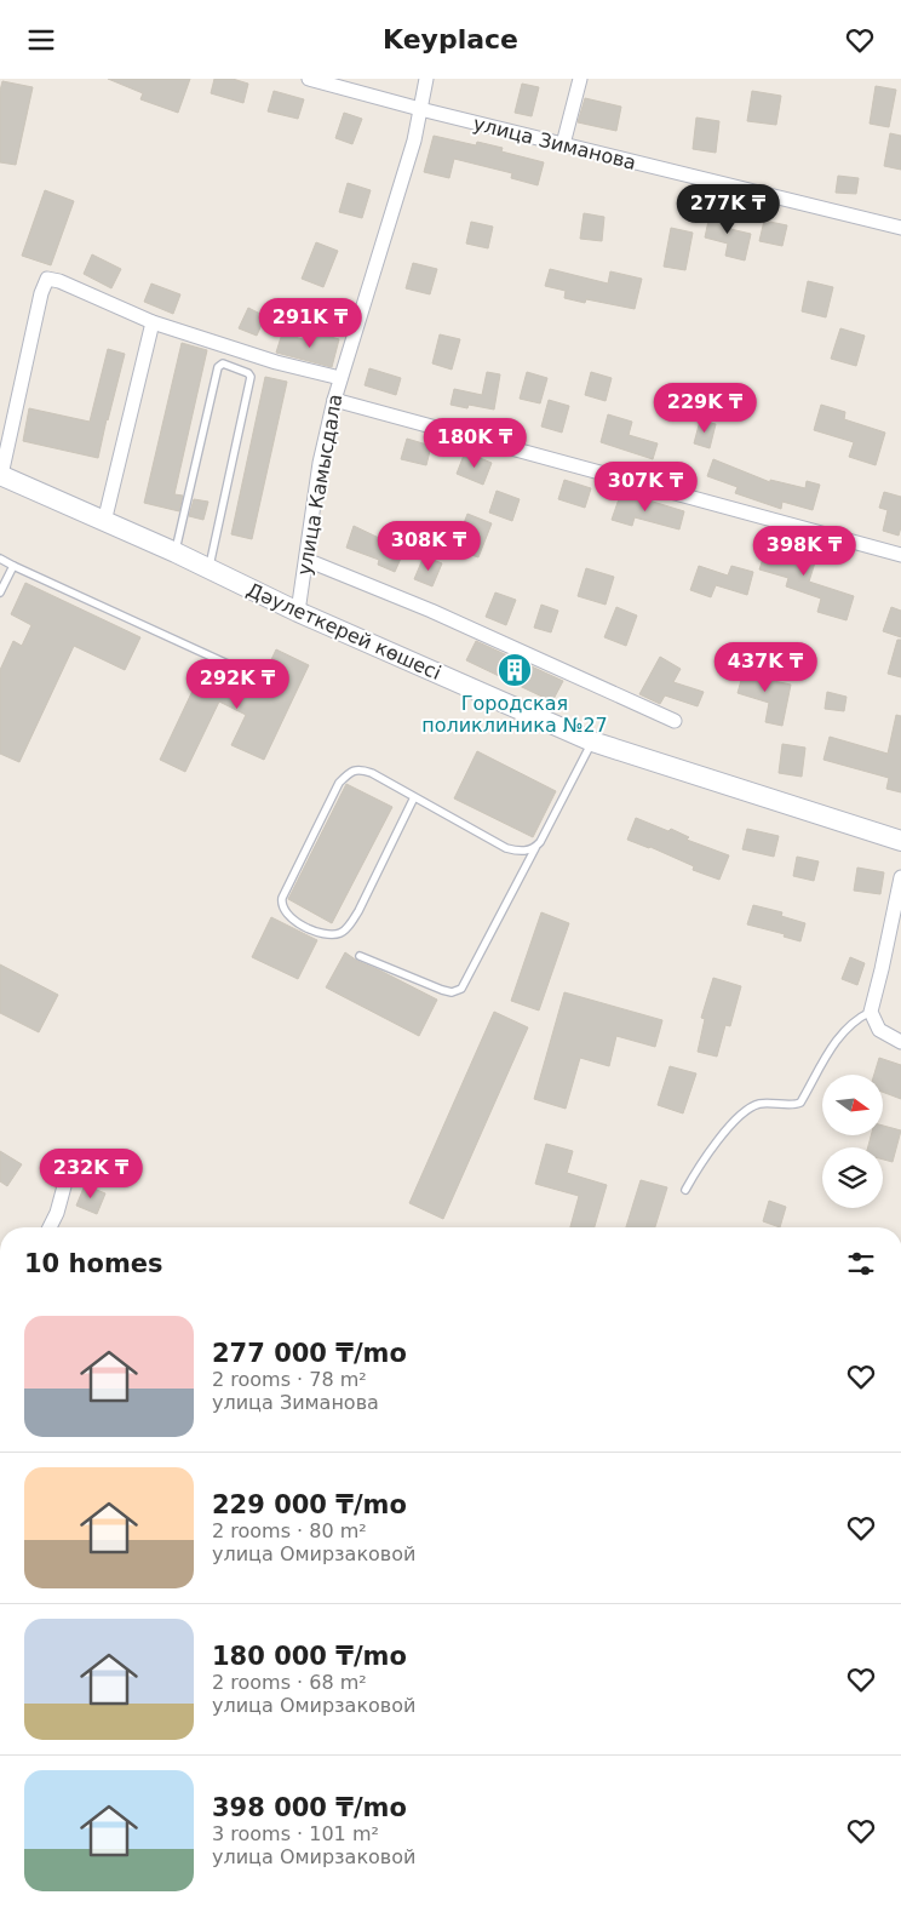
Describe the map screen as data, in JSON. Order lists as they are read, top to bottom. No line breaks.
{"streets":{"main road":["Дәулеткерей көшесі"],"street":["улица Зиманова","улица Камысдала"]},"crossings":[["улица Зиманова","улица Камысдала"],["улица Камысдала","Дәулеткерей көшесі"]],"places":{"building":["Городская поликлиника №27"]},"north":"right","page":{"header":"Keyplace","price":["277K ₸","291K ₸","229K ₸","180K ₸","307K ₸","308K ₸","398K ₸","437K ₸","292K ₸","232K ₸"],"heading":"10 homes","list":[{"name":"277 000 ₸/mo","note":"2 rooms · 78 m² · улица Зиманова"},{"name":"229 000 ₸/mo","note":"2 rooms · 80 m² · улица Омирзаковой"},{"name":"180 000 ₸/mo","note":"2 rooms · 68 m² · улица Омирзаковой"},{"name":"398 000 ₸/mo","note":"3 rooms · 101 m² · улица Омирзаковой"}]}}
